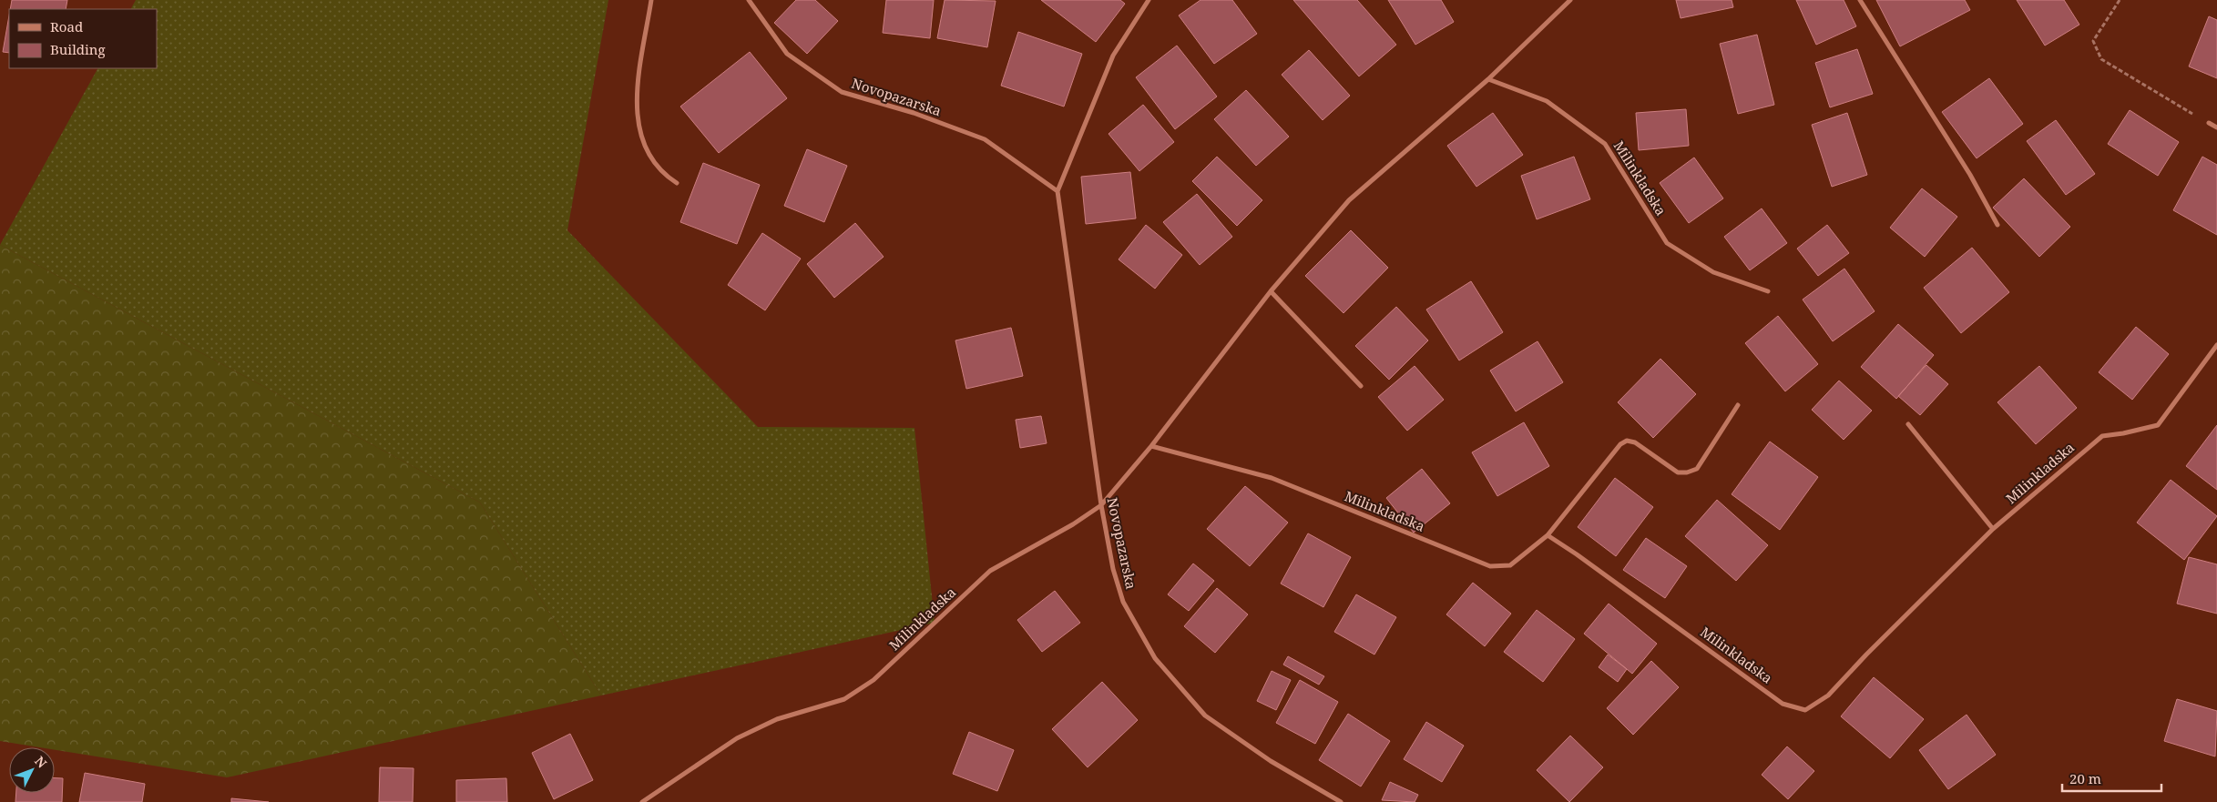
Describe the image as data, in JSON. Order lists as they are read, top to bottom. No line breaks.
{"streets":{"street":["Novopazarska","Milinkladska"]},"crossings":[["Novopazarska","Milinkladska"]],"legend":["Road","Building"],"scale_bar":"20 m","north":"top right"}
